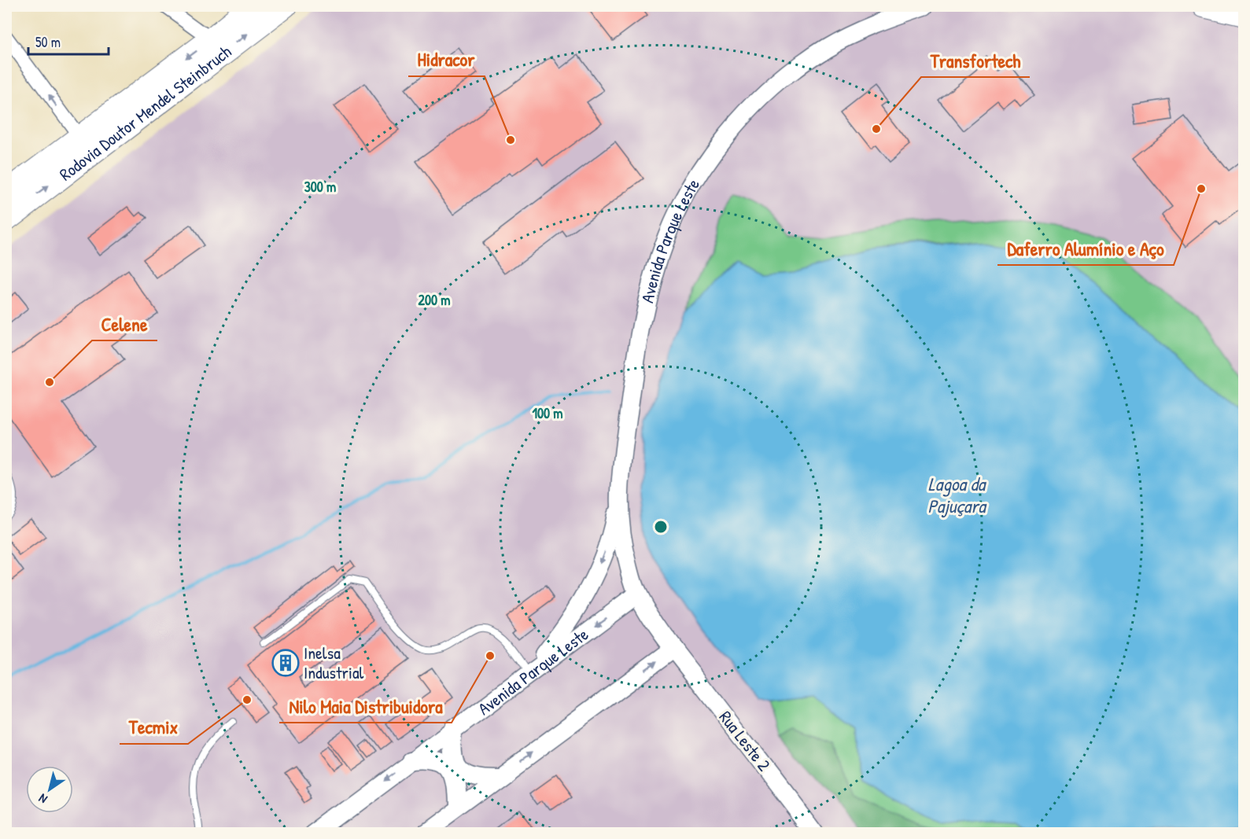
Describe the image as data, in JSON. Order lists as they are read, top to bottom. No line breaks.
{"streets":{"highway":["Rodovia Doutor Mendel Steinbruch"],"street":["Avenida Parque Leste","Rua Leste 2"]},"crossings":[["Avenida Parque Leste","Rua Leste 2"]],"water":["Lagoa da Pajuçara"],"places":{"other":["Transfortech","Hidracor","Daferro Alumínio e Aço","Celene","Nilo Maia Distribuidora","Tecmix"],"building":["Inelsa Industrial"]},"scale_bar":"50 m","north":"bottom left","rings":["300 m","200 m","100 m"]}
